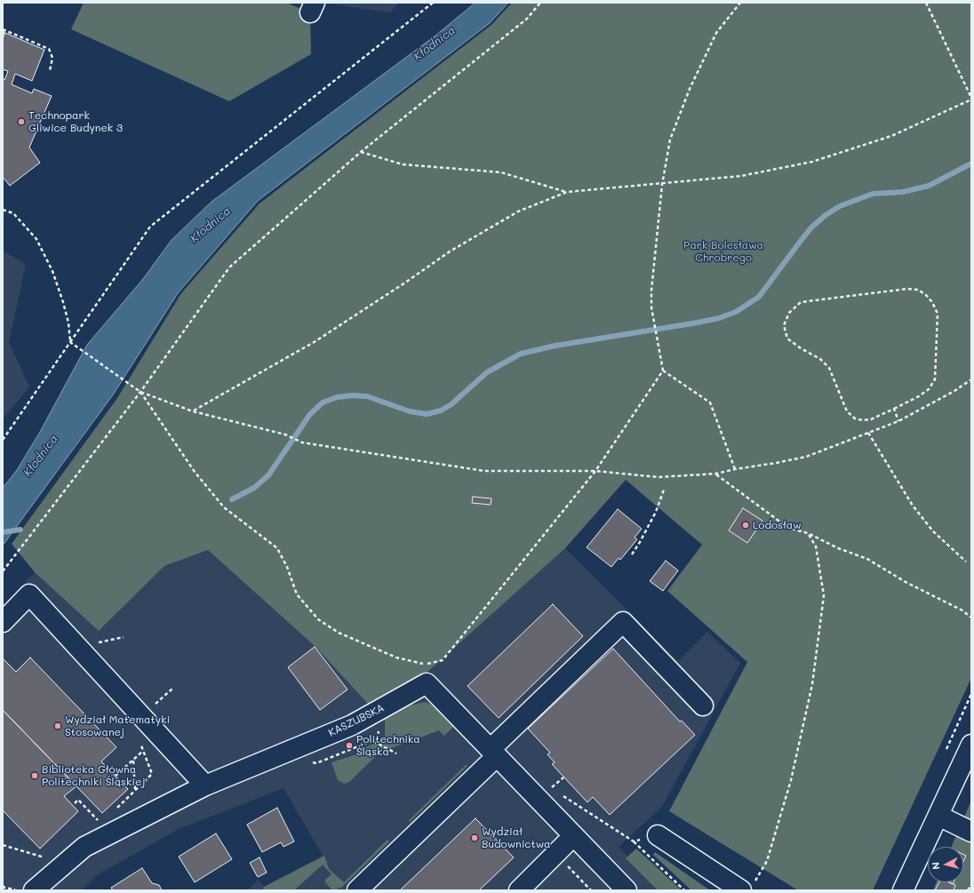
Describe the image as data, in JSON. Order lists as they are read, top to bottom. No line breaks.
{"streets":{"street":["KASZUBSKA"]},"water":["Kłodnica"],"parks":["Park Bolesława Chrobrego"],"places":["Technopark Gliwice Budynek 3","Lodosław","Wydział Matematyki Stosowanej","Politechnika Śląska","Biblioteka Główna Politechniki Śląskiej","Wydział Budownictwa"],"north":"left"}
